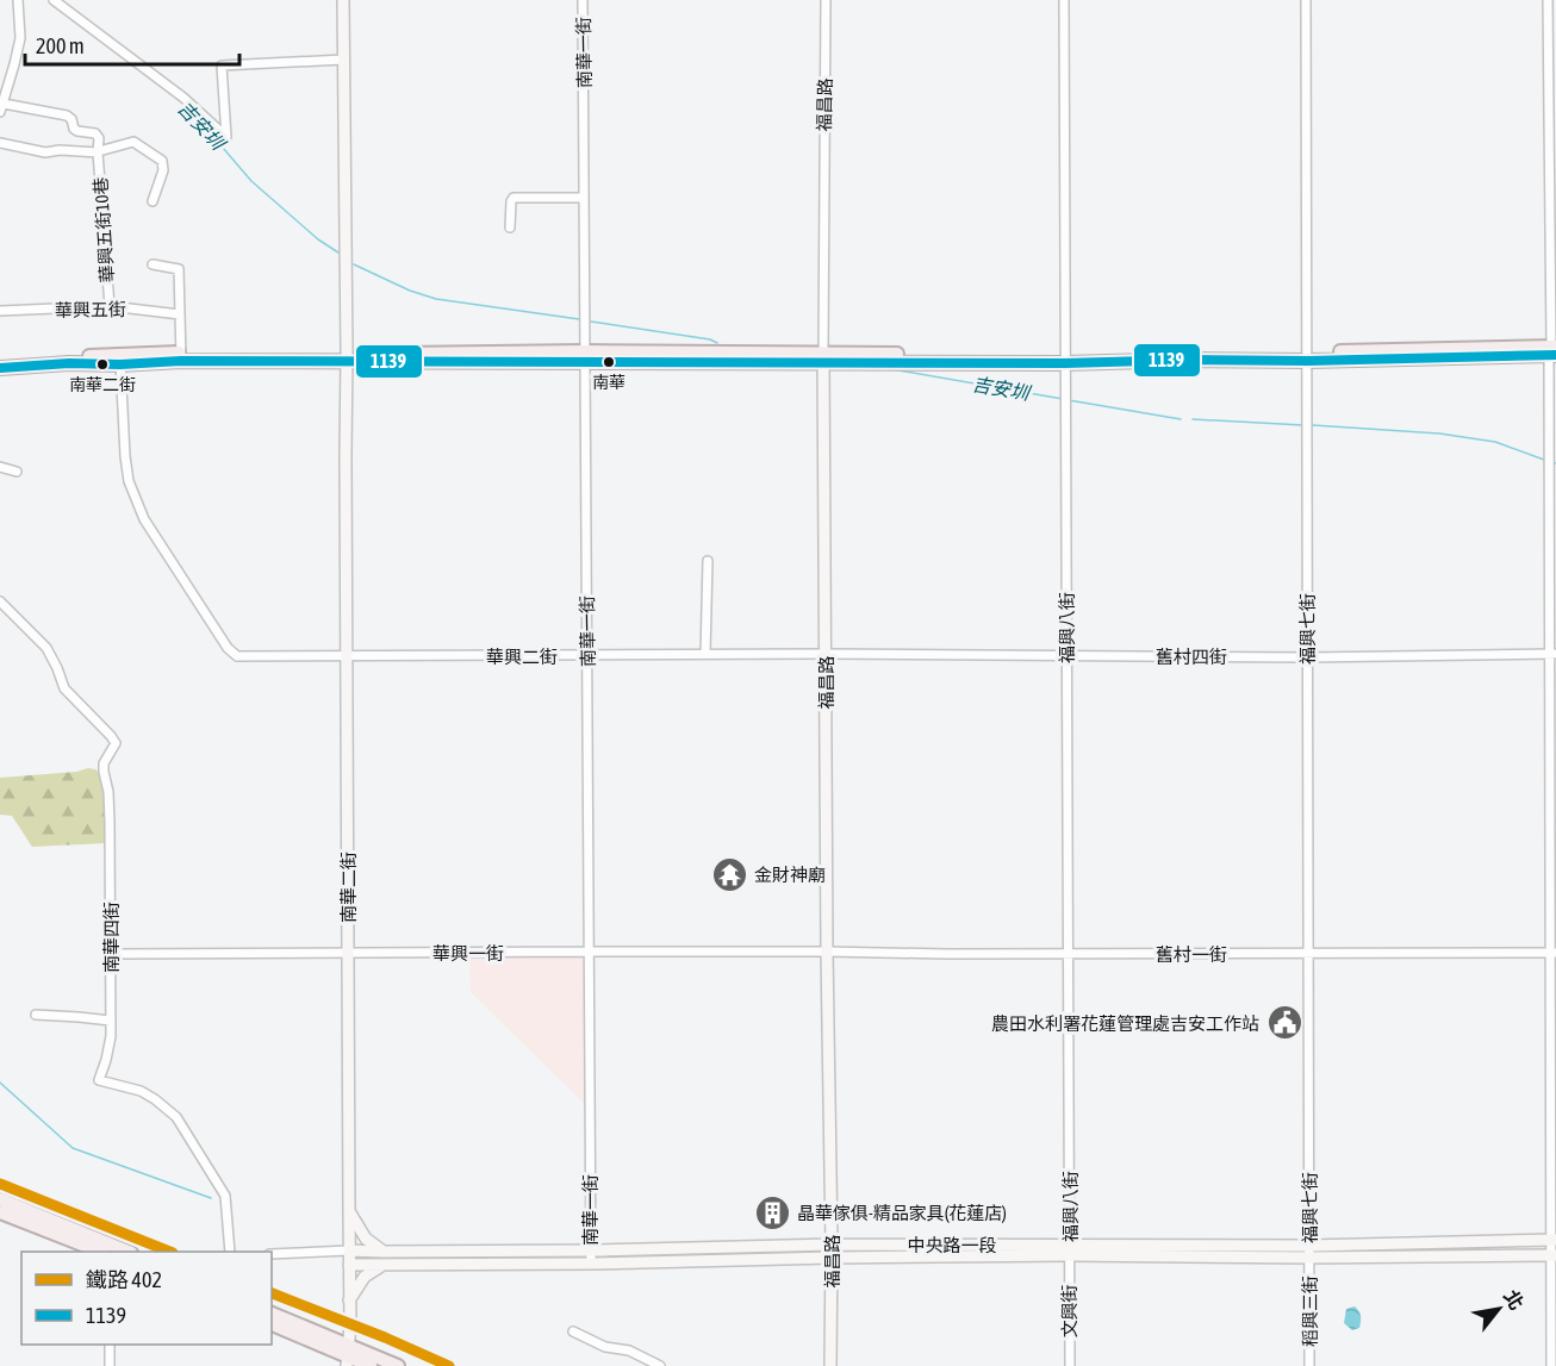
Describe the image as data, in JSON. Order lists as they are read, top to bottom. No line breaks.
{"streets":{"street":["南華一街","福昌路","華興五街10巷","華興五街","福興八街","福興七街","華興二街","舊村四街","南華二街","南華四街","華興一街","舊村一街","中央路一段","文興街","稻興三街"]},"crossings":[["南華一街","華興二街"],["南華一街","華興一街"],["南華一街","中央路一段"],["福昌路","華興二街"],["福昌路","舊村四街"],["福昌路","華興一街"],["福昌路","舊村一街"],["福昌路","中央路一段"],["華興五街10巷","華興五街"],["福興八街","舊村四街"],["福興八街","舊村一街"],["福興八街","中央路一段"],["福興八街","文興街"],["福興七街","舊村四街"],["福興七街","舊村一街"],["福興七街","中央路一段"],["福興七街","稻興三街"],["華興二街","舊村四街"],["華興二街","南華二街"],["南華二街","華興一街"],["南華二街","中央路一段"],["南華四街","華興一街"],["華興一街","舊村一街"],["中央路一段","文興街"],["中央路一段","稻興三街"]],"water":["吉安圳"],"places":{"other":["南華","南華二街"],"temple":["金財神廟"],"public building":["農田水利署花蓮管理處吉安工作站"],"building":["晶華傢俱-精品家具(花蓮店)"]},"lines":["transit line 1139","rail line 402"],"legend":["鐵路 402","1139"],"scale_bar":"200 m","north":"top right"}
